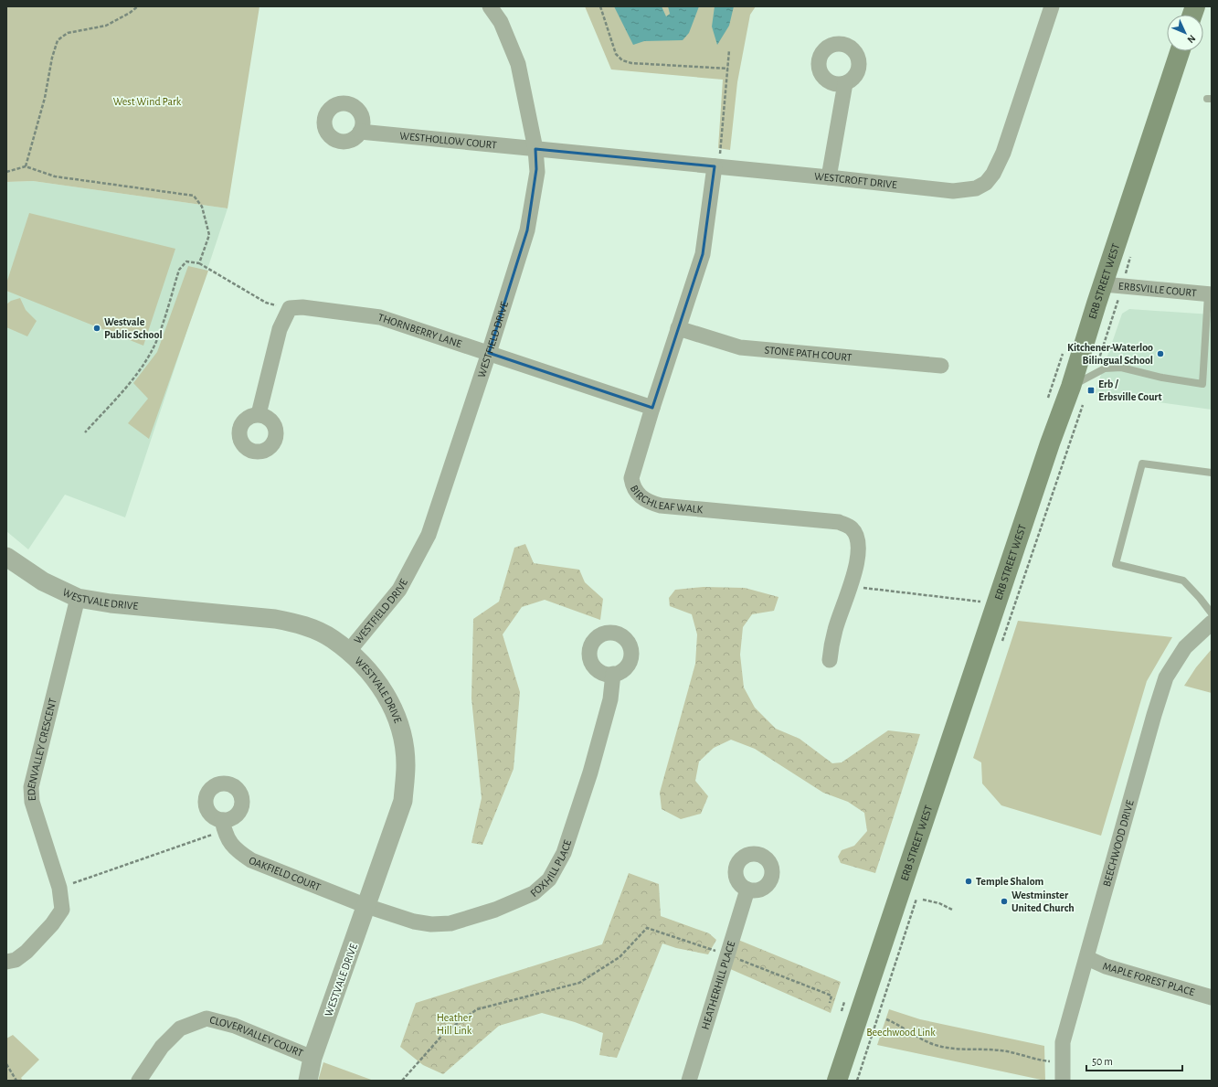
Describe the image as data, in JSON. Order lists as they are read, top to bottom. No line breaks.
{"streets":{"main road":["ERB STREET WEST"],"street":["WESTHOLLOW COURT","WESTCROFT DRIVE","ERBSVILLE COURT","THORNBERRY LANE","WESTFIELD DRIVE","STONE PATH COURT","BIRCHLEAF WALK","WESTVALE DRIVE","EDENVALLEY CRESCENT","BEECHWOOD DRIVE","FOXHILL PLACE","OAKFIELD COURT","MAPLE FOREST PLACE","HEATHERHILL PLACE","CLOVERVALLEY COURT"]},"crossings":[["WESTHOLLOW COURT","WESTCROFT DRIVE"],["WESTHOLLOW COURT","WESTFIELD DRIVE"],["WESTCROFT DRIVE","WESTFIELD DRIVE"],["WESTCROFT DRIVE","BIRCHLEAF WALK"],["ERB STREET WEST","ERBSVILLE COURT"],["THORNBERRY LANE","WESTFIELD DRIVE"],["THORNBERRY LANE","BIRCHLEAF WALK"],["WESTFIELD DRIVE","WESTVALE DRIVE"],["STONE PATH COURT","BIRCHLEAF WALK"],["WESTVALE DRIVE","EDENVALLEY CRESCENT"],["WESTVALE DRIVE","FOXHILL PLACE"],["WESTVALE DRIVE","OAKFIELD COURT"],["WESTVALE DRIVE","CLOVERVALLEY COURT"],["BEECHWOOD DRIVE","MAPLE FOREST PLACE"],["FOXHILL PLACE","OAKFIELD COURT"]],"parks":["West Wind Park","Heather Hill Link","Beechwood Link"],"places":{"other":["Westvale Public School","Kitchener-Waterloo Bilingual School","Temple Shalom","Westminster United Church"],"transit":["Erb / Erbsville Court"]},"scale_bar":"50 m","north":"bottom right"}
